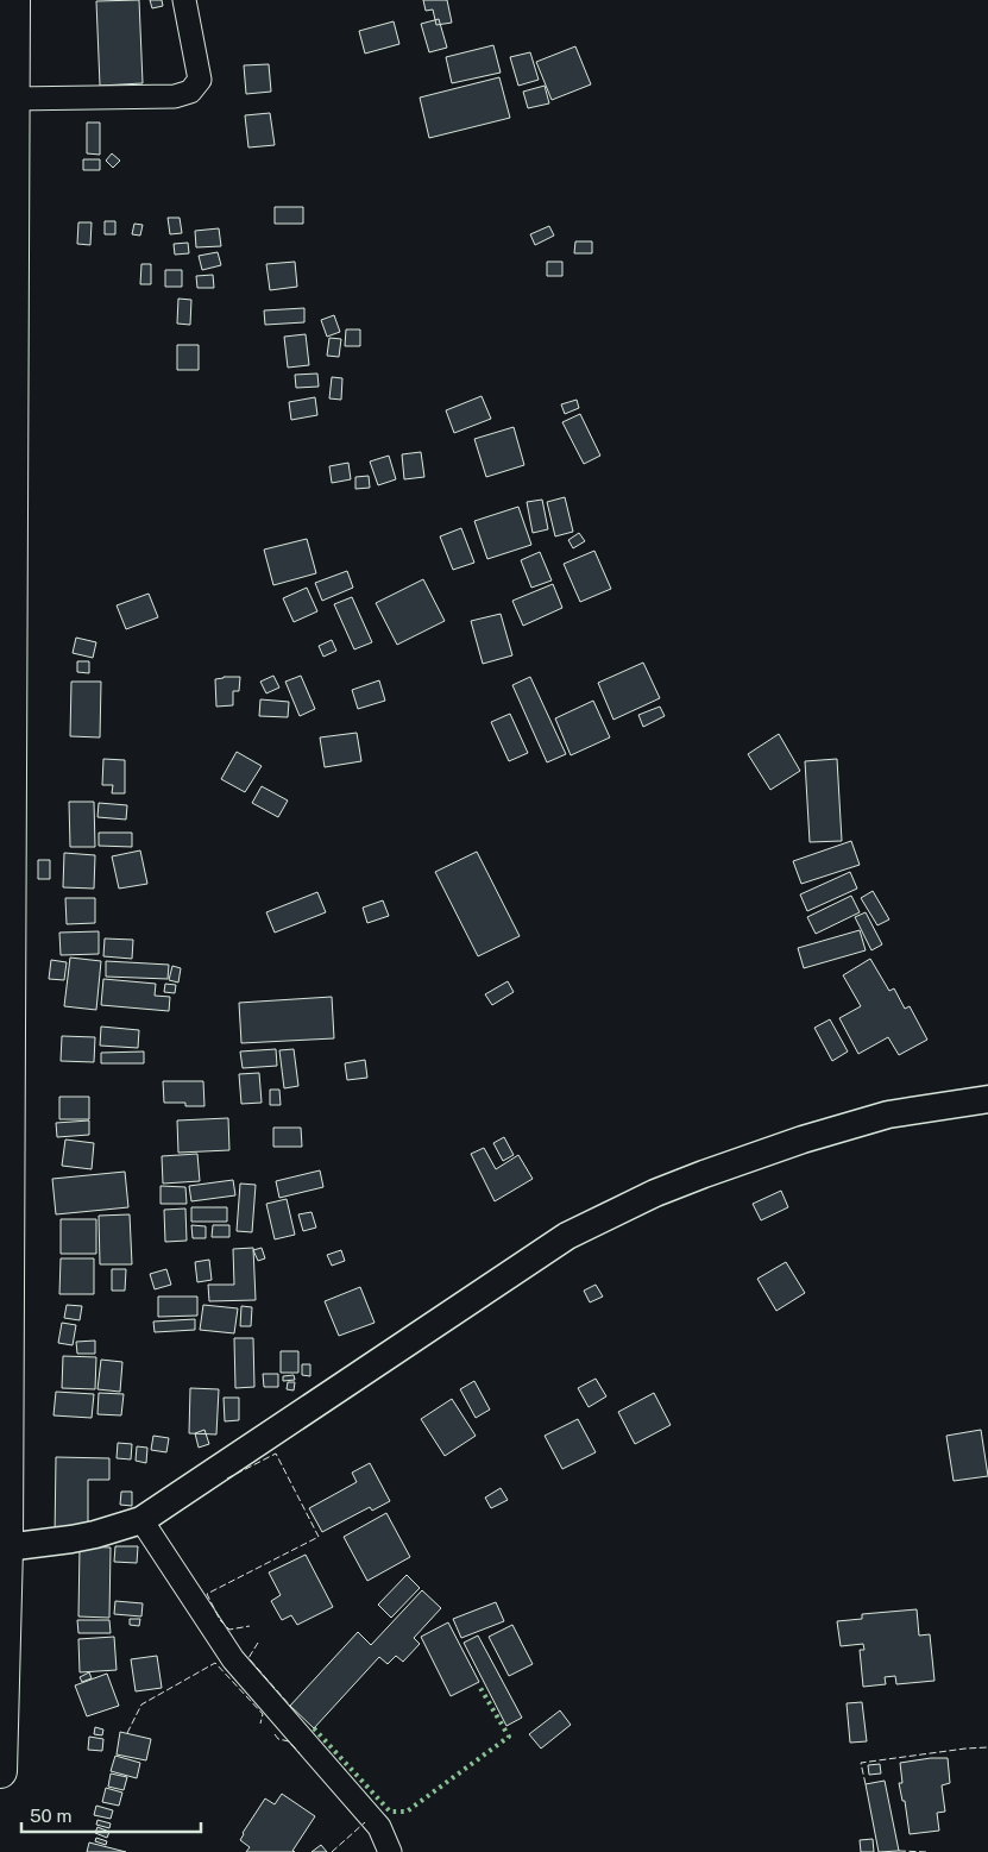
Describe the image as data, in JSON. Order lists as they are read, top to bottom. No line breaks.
{"scale_bar":"50 m"}
